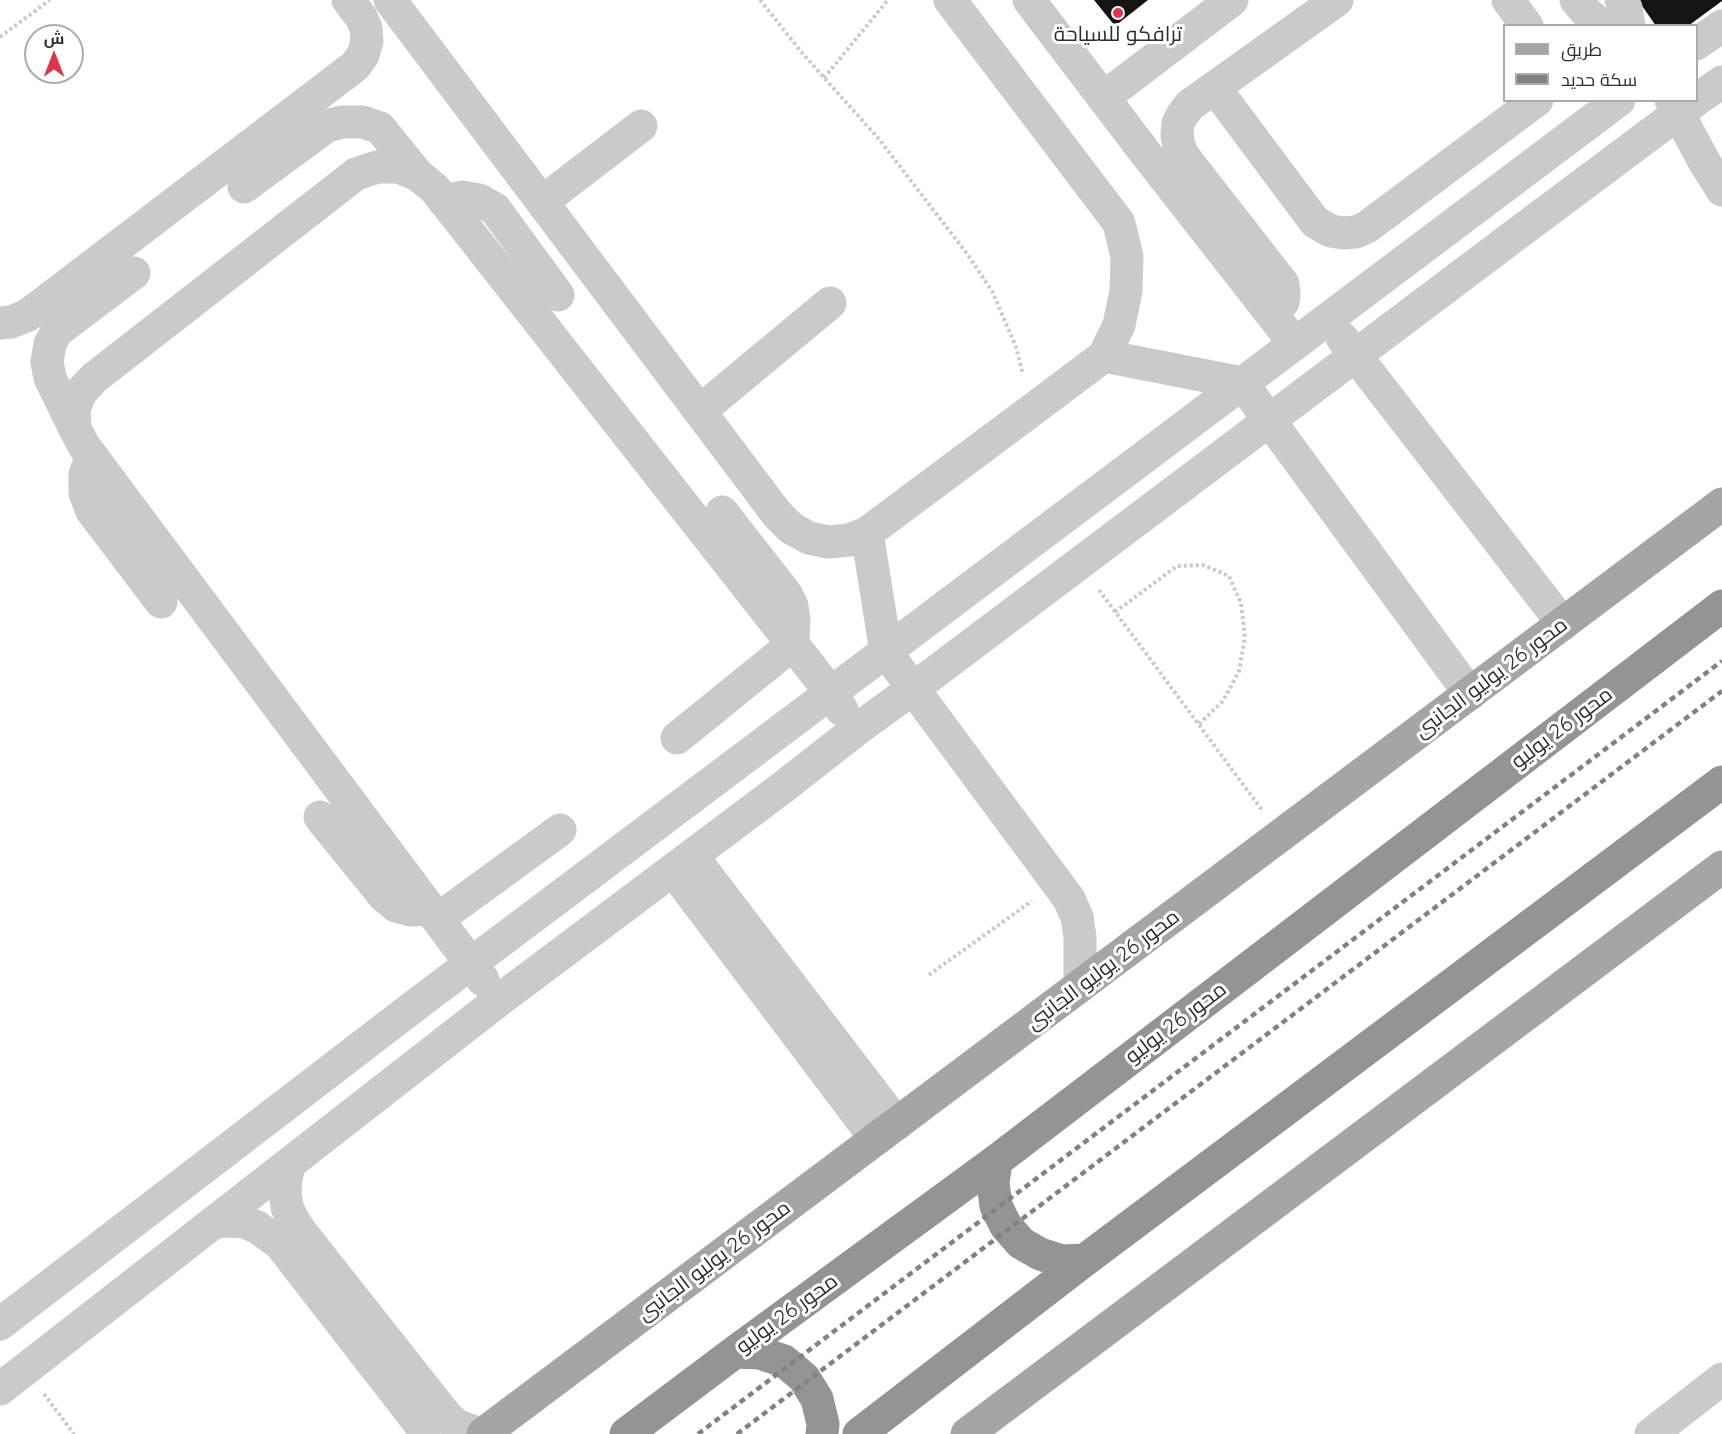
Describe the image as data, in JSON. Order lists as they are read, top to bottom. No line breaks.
{"streets":{"highway":["محور 26 يوليو"],"main road":["محور 26 يوليو الجانبى"]},"places":["ترافكو للسياحة"],"legend":["طريق","سكة حديد"],"north":"top"}
